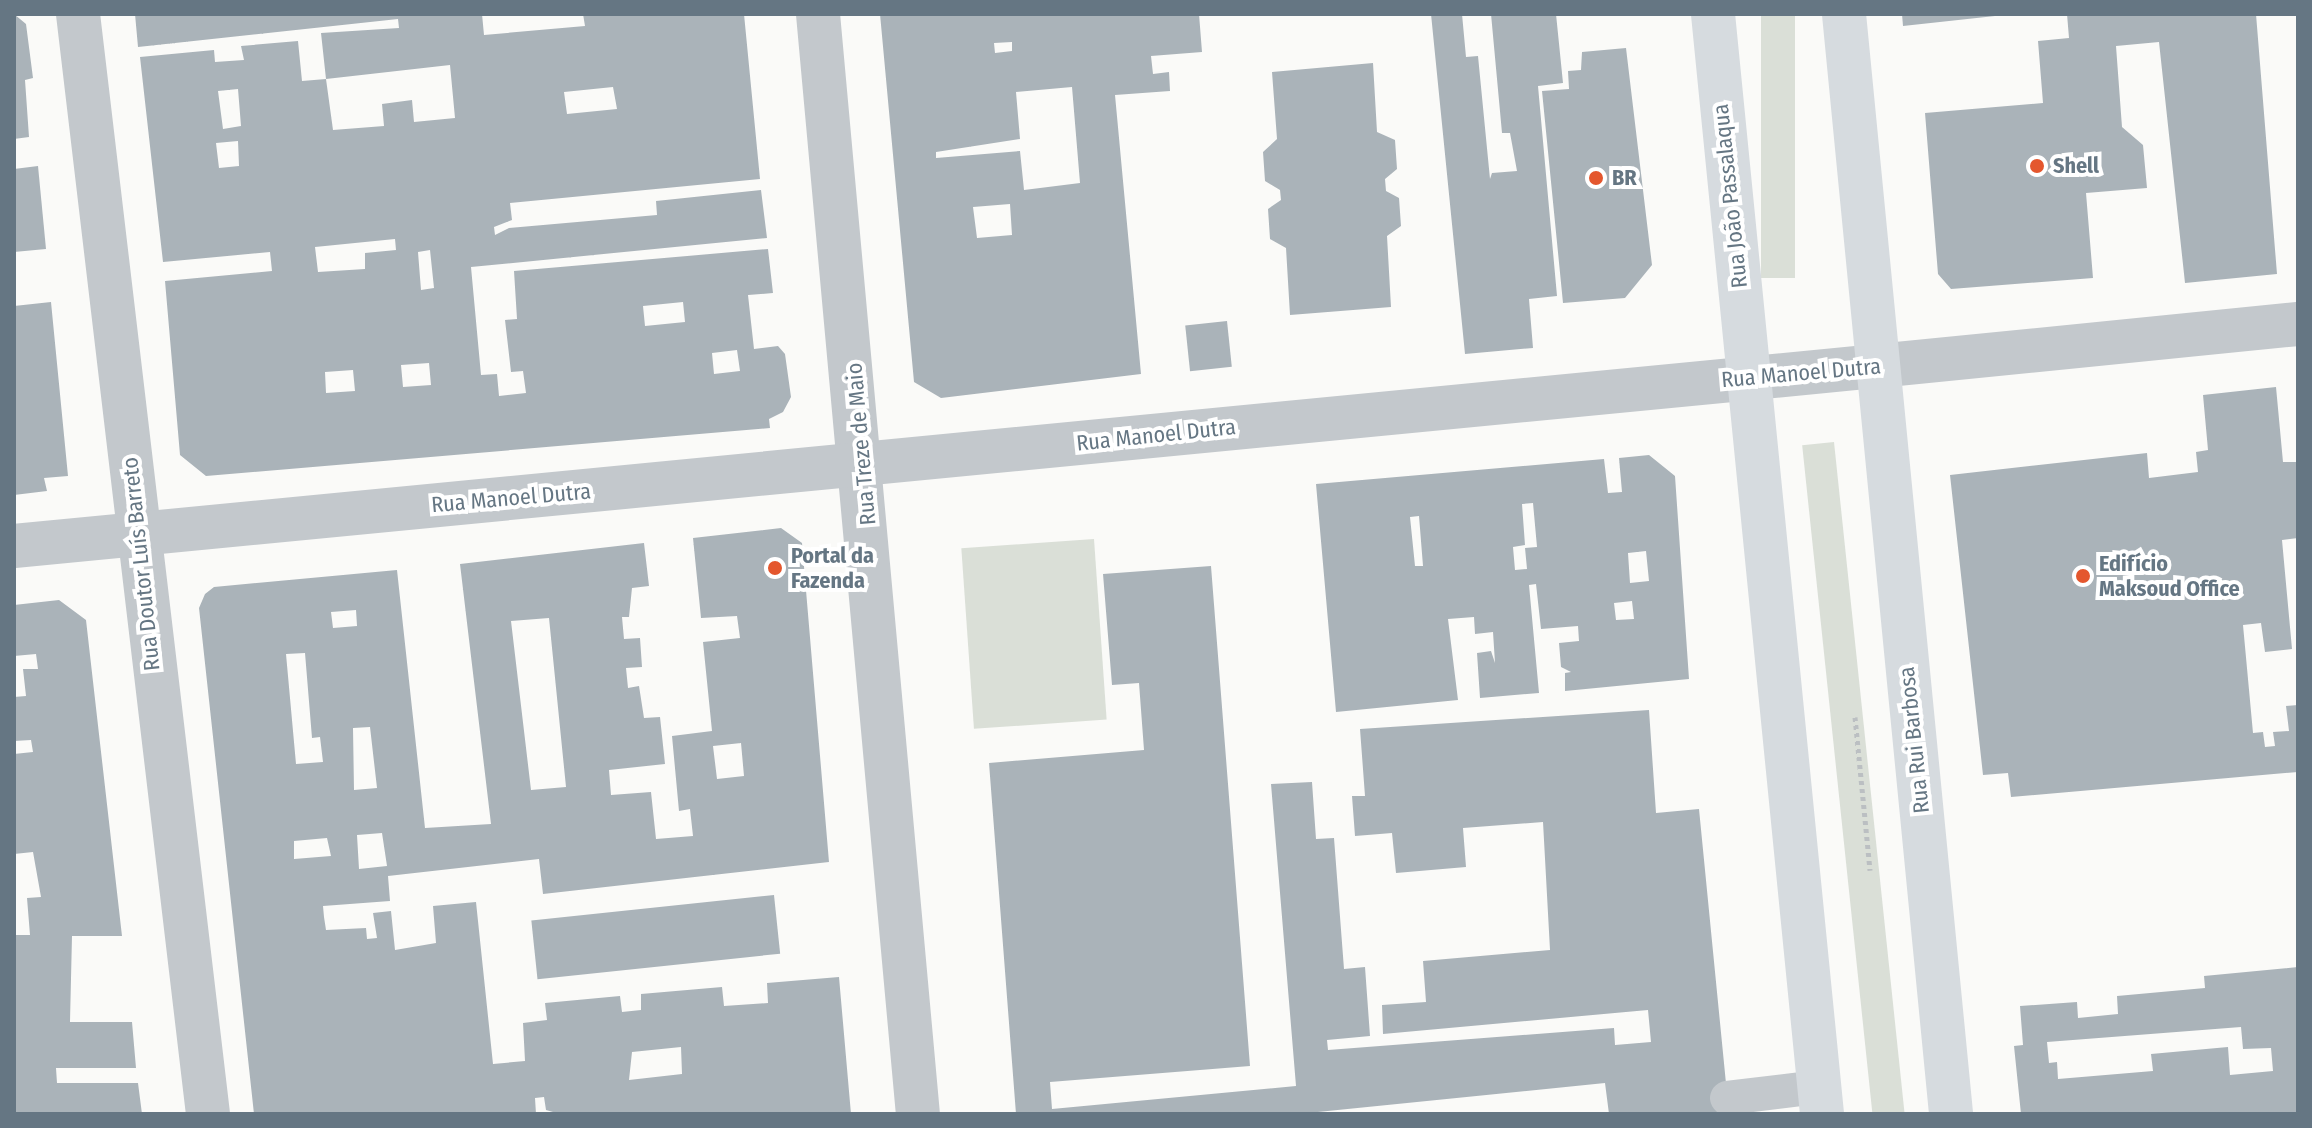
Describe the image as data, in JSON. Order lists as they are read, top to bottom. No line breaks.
{"streets":{"main road":["Rua João Passalaqua","Rua Rui Barbosa"],"street":["Rua Manoel Dutra","Rua Treze de Maio","Rua Doutor Luís Barreto"]},"crossings":[["Rua João Passalaqua","Rua Manoel Dutra"],["Rua Manoel Dutra","Rua Treze de Maio"],["Rua Manoel Dutra","Rua Doutor Luís Barreto"],["Rua Manoel Dutra","Rua Rui Barbosa"]],"places":["Shell","BR","Portal da Fazenda","Edifício Maksoud Office"]}
